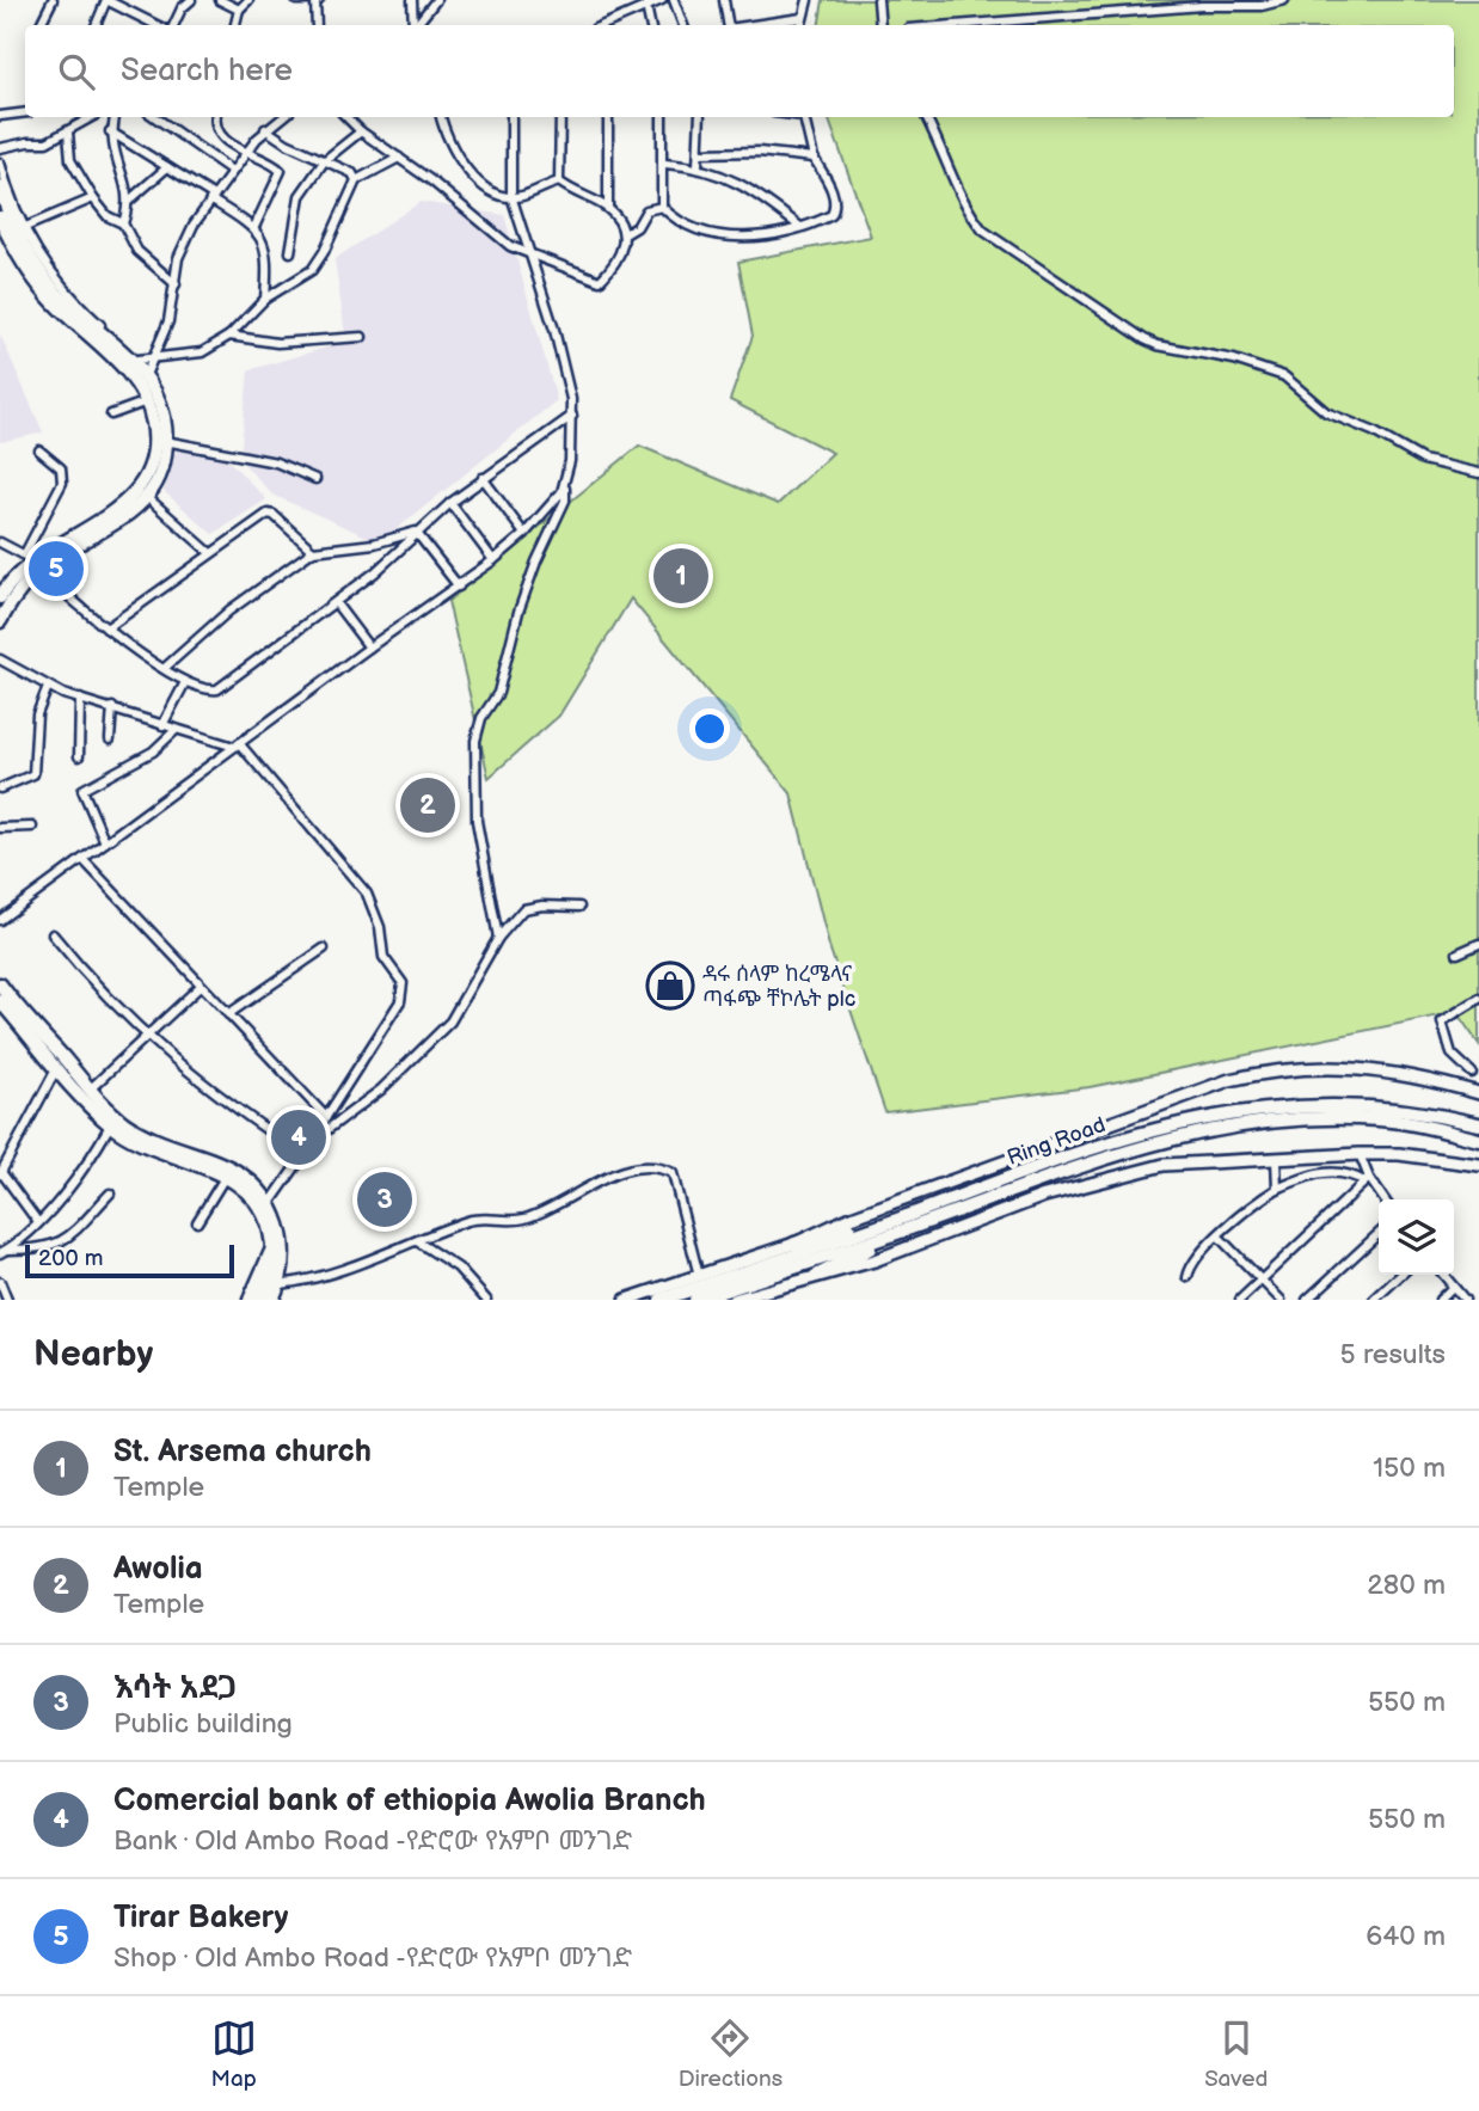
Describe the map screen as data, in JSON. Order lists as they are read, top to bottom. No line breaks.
{"streets":{"main road":["Ring Road"]},"places":{"shop":["ዳሩ ሰላም ከረሜላና ጣፋጭ ቸኮሌት plc"]},"scale_bar":"200 m","page":{"search":"Search here","pins":["5","1","2","4","3"],"scale":"200 m","heading":["Nearby","5 results"],"list":[{"mark":"1","name":"St. Arsema church","note":"Temple","value":"150 m"},{"mark":"2","name":"Awolia","note":"Temple","value":"280 m"},{"mark":"3","name":"እሳት አደጋ","note":"Public building","value":"550 m"},{"mark":"4","name":"Comercial bank of ethiopia Awolia Branch","note":"Bank · Old Ambo Road -የድሮው የአምቦ መንገድ","value":"550 m"},{"mark":"5","name":"Tirar Bakery","note":"Shop · Old Ambo Road -የድሮው የአምቦ መንገድ","value":"640 m"}],"nav":["Map","Directions","Saved"]}}
